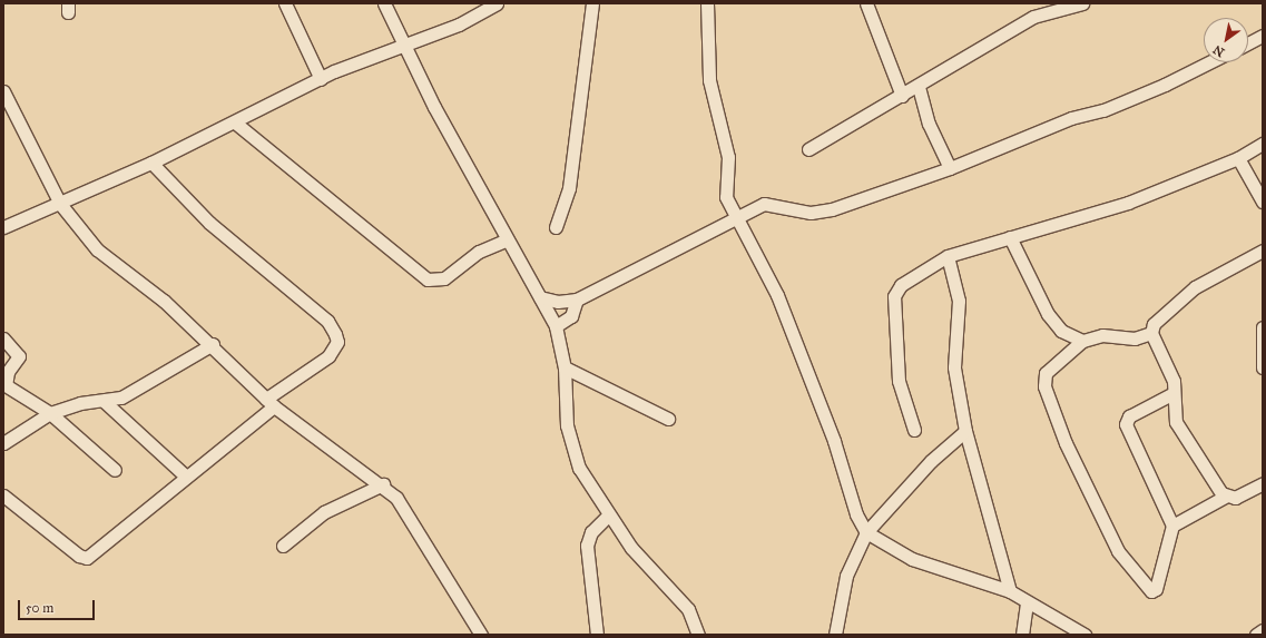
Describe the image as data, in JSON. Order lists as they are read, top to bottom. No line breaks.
{"scale_bar":"50 m","north":"bottom left"}
